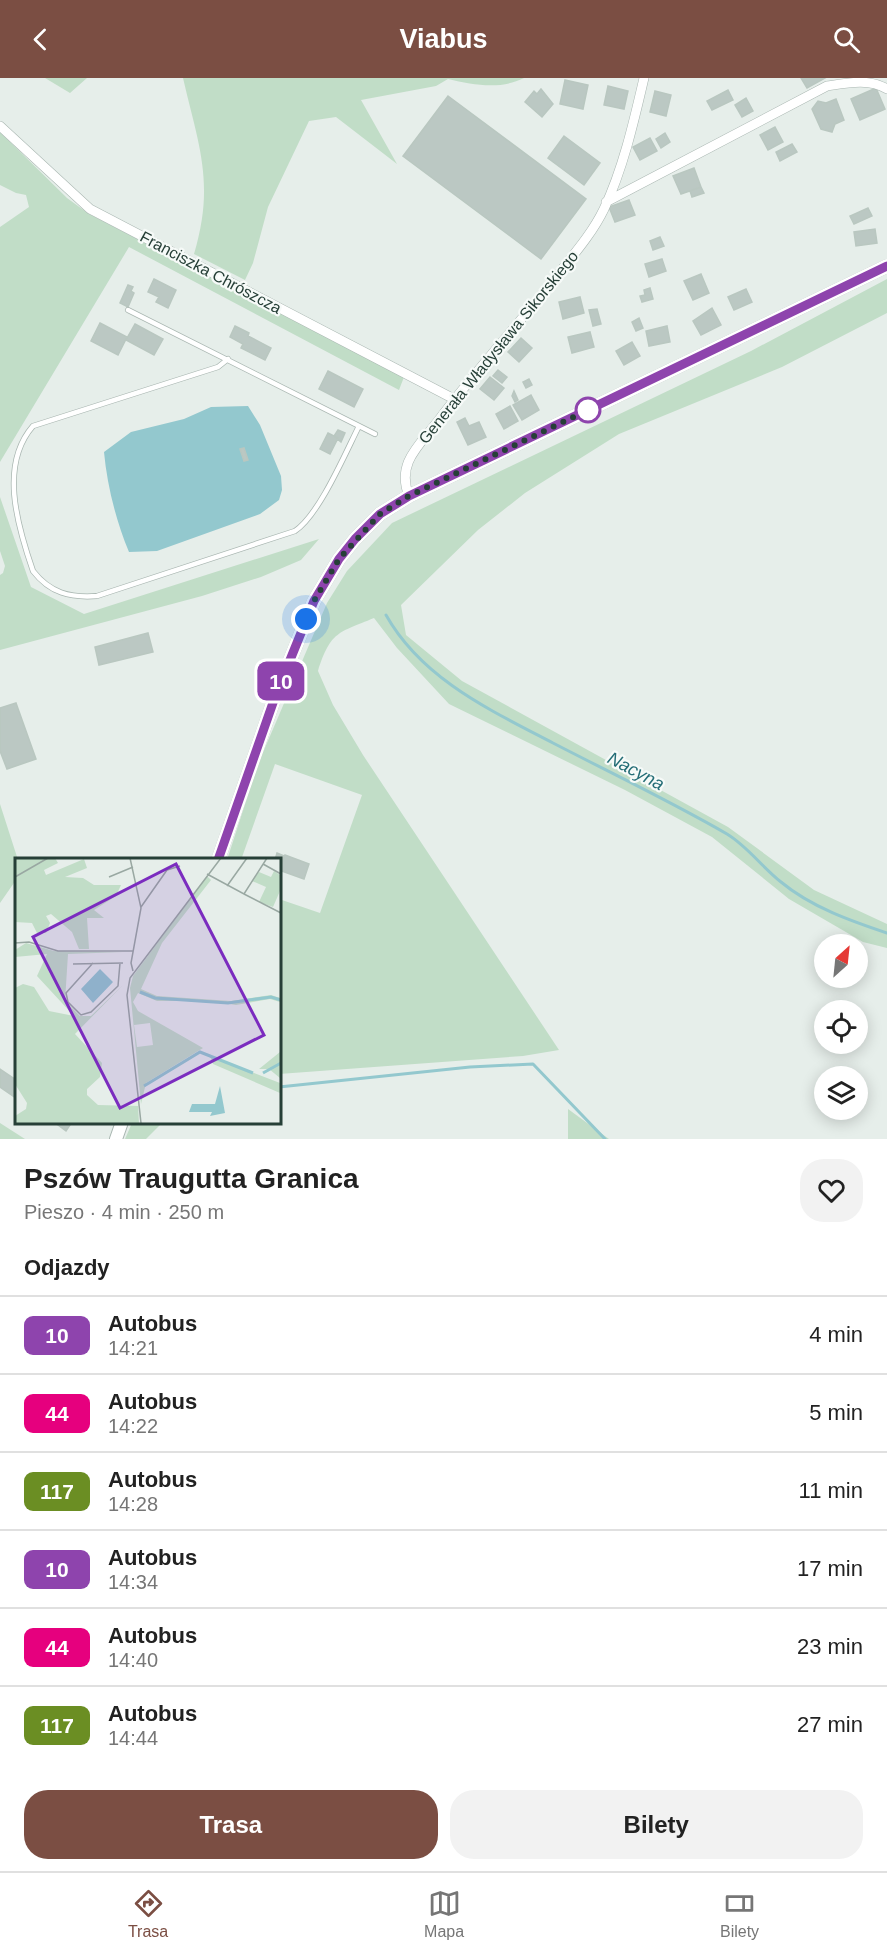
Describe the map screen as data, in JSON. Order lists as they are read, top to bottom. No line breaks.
{"streets":{"street":["Franciszka Chrószcza","Generała Władysława Sikorskiego"]},"crossings":[["Franciszka Chrószcza","Generała Władysława Sikorskiego"]],"water":["Nacyna"],"lines":["bus line 10"],"north":"top right","page":{"header":"Viabus","on_map":"10","heading":[["Pszów Traugutta Granica","Pieszo · 4 min · 250 m"],"Odjazdy"],"list":[{"mark":"10","name":"Autobus","note":"14:21","value":"4 min"},{"mark":"44","name":"Autobus","note":"14:22","value":"5 min"},{"mark":"117","name":"Autobus","note":"14:28","value":"11 min"},{"mark":"10","name":"Autobus","note":"14:34","value":"17 min"},{"mark":"44","name":"Autobus","note":"14:40","value":"23 min"},{"mark":"117","name":"Autobus","note":"14:44","value":"27 min"}],"buttons":["Trasa","Bilety"],"tabs":["Trasa","Mapa","Bilety"]}}
